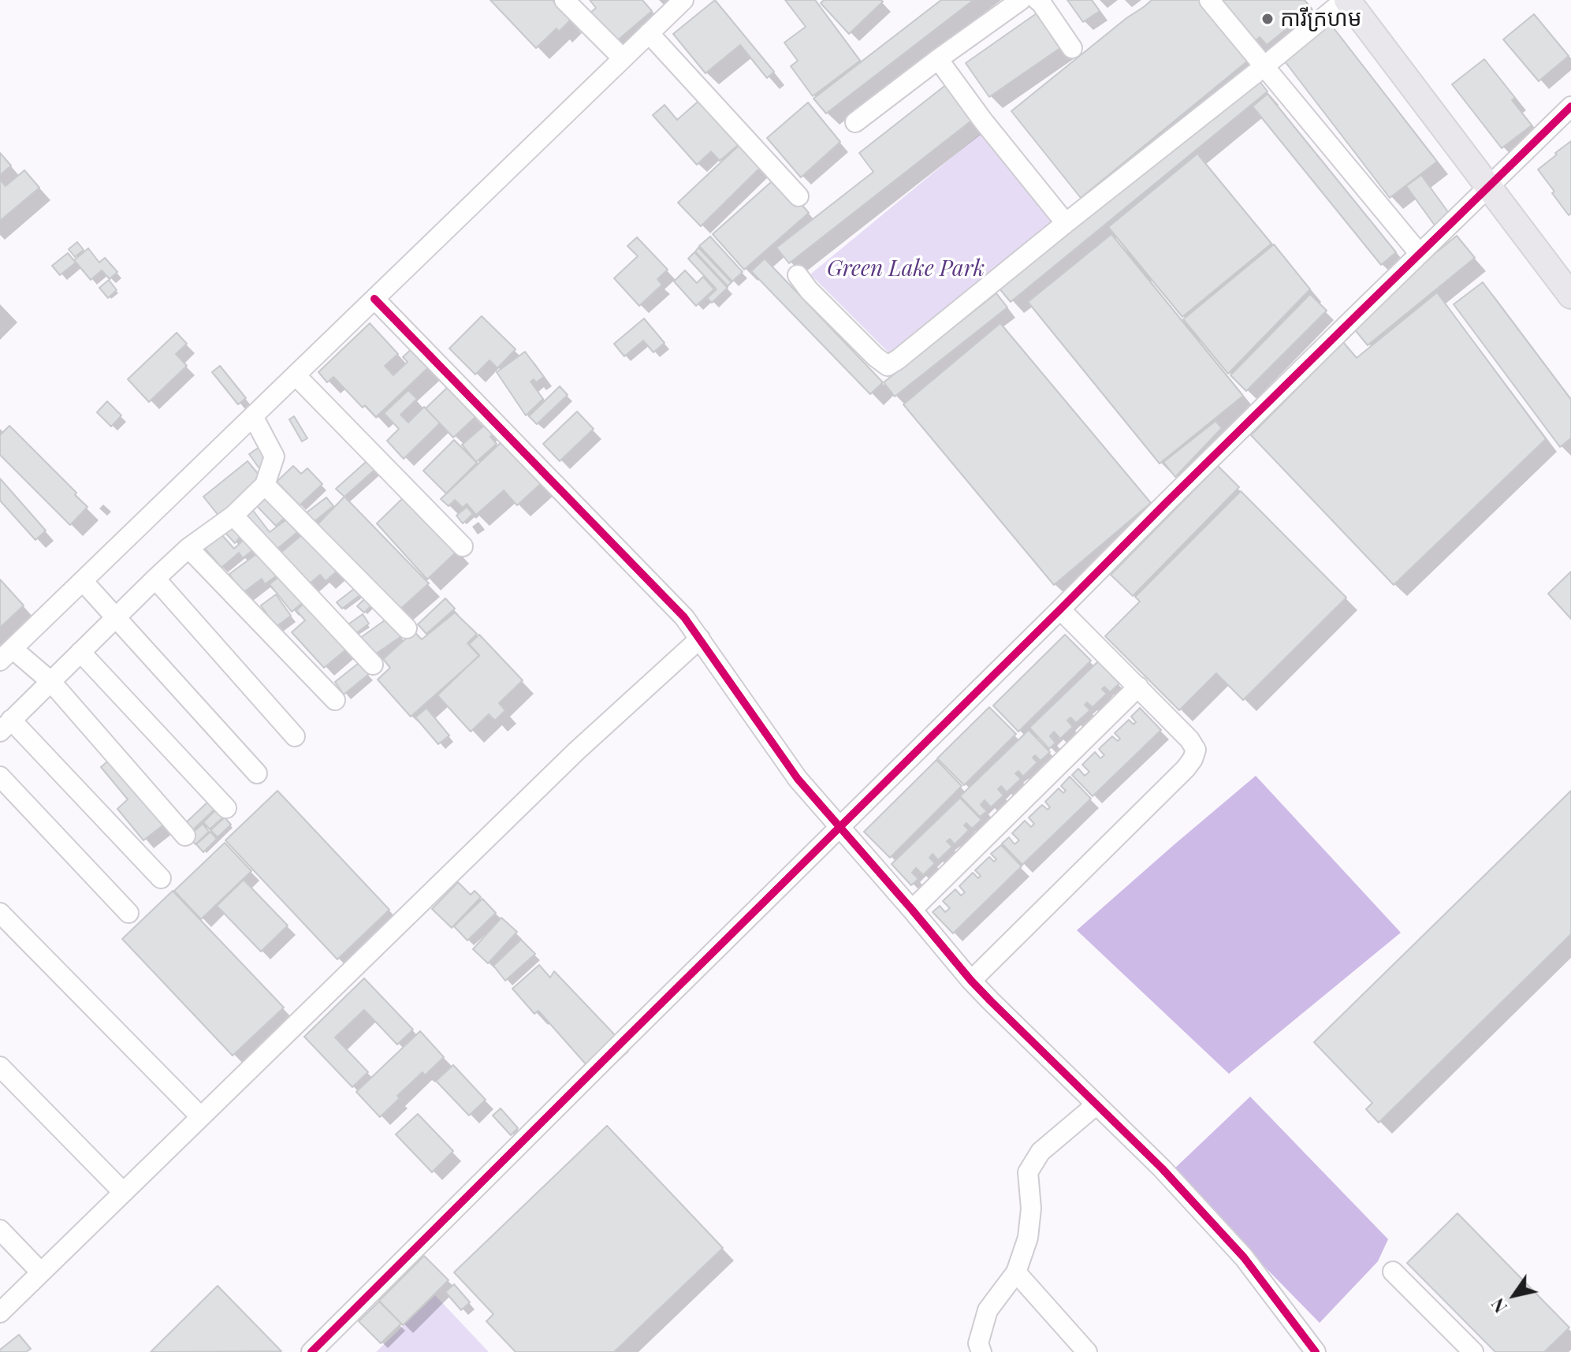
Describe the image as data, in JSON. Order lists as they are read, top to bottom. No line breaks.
{"parks":["Green Lake Park"],"places":["ការីក្រហម"],"north":"bottom left"}
